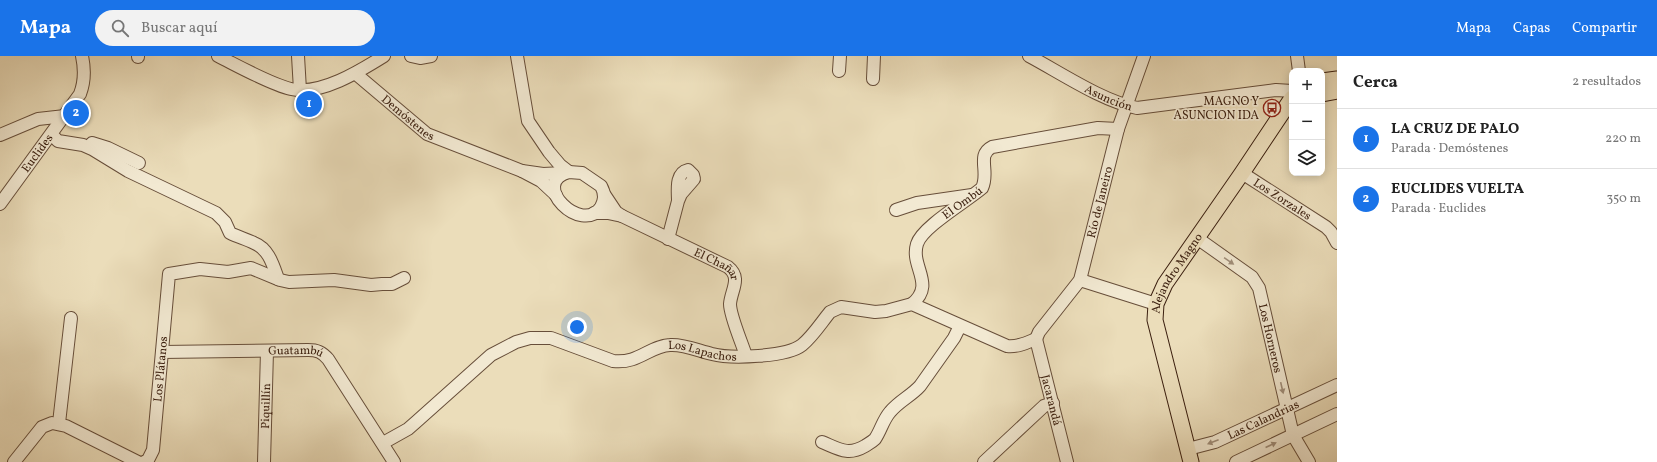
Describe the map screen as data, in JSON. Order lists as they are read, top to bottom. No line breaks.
{"streets":{"main road":["Alejandro Magno"],"street":["Asunción","Demóstenes","Euclides","Los Zorzales","El Ombú","Río de Janeiro","El Chañar","Los Horneros","Los Lapachos","Guatambú","Los Plátanos","Jacarandá","Piquillín","Las Calandrias"]},"crossings":[["Asunción","Río de Janeiro"],["Demóstenes","El Chañar"],["Los Zorzales","Alejandro Magno"],["El Ombú","Río de Janeiro"],["El Ombú","Los Lapachos"],["Río de Janeiro","Jacarandá"],["El Chañar","Los Lapachos"],["Alejandro Magno","Los Horneros"],["Alejandro Magno","Las Calandrias"],["Los Horneros","Las Calandrias"],["Los Lapachos","Guatambú"],["Guatambú","Los Plátanos"],["Guatambú","Piquillín"]],"one_way":["Los Horneros"],"places":{"bus stop":["MAGNO Y ASUNCION IDA"]},"page":{"header":"Mapa","search":"Buscar aquí","nav":["Mapa","Capas","Compartir"],"heading":["Cerca","2 resultados"],"map_buttons":["+","−"],"pins":["1","2"],"list":[{"mark":"1","name":"LA CRUZ DE PALO","note":"Parada · Demóstenes","value":"220 m"},{"mark":"2","name":"EUCLIDES VUELTA","note":"Parada · Euclides","value":"350 m"}]}}
